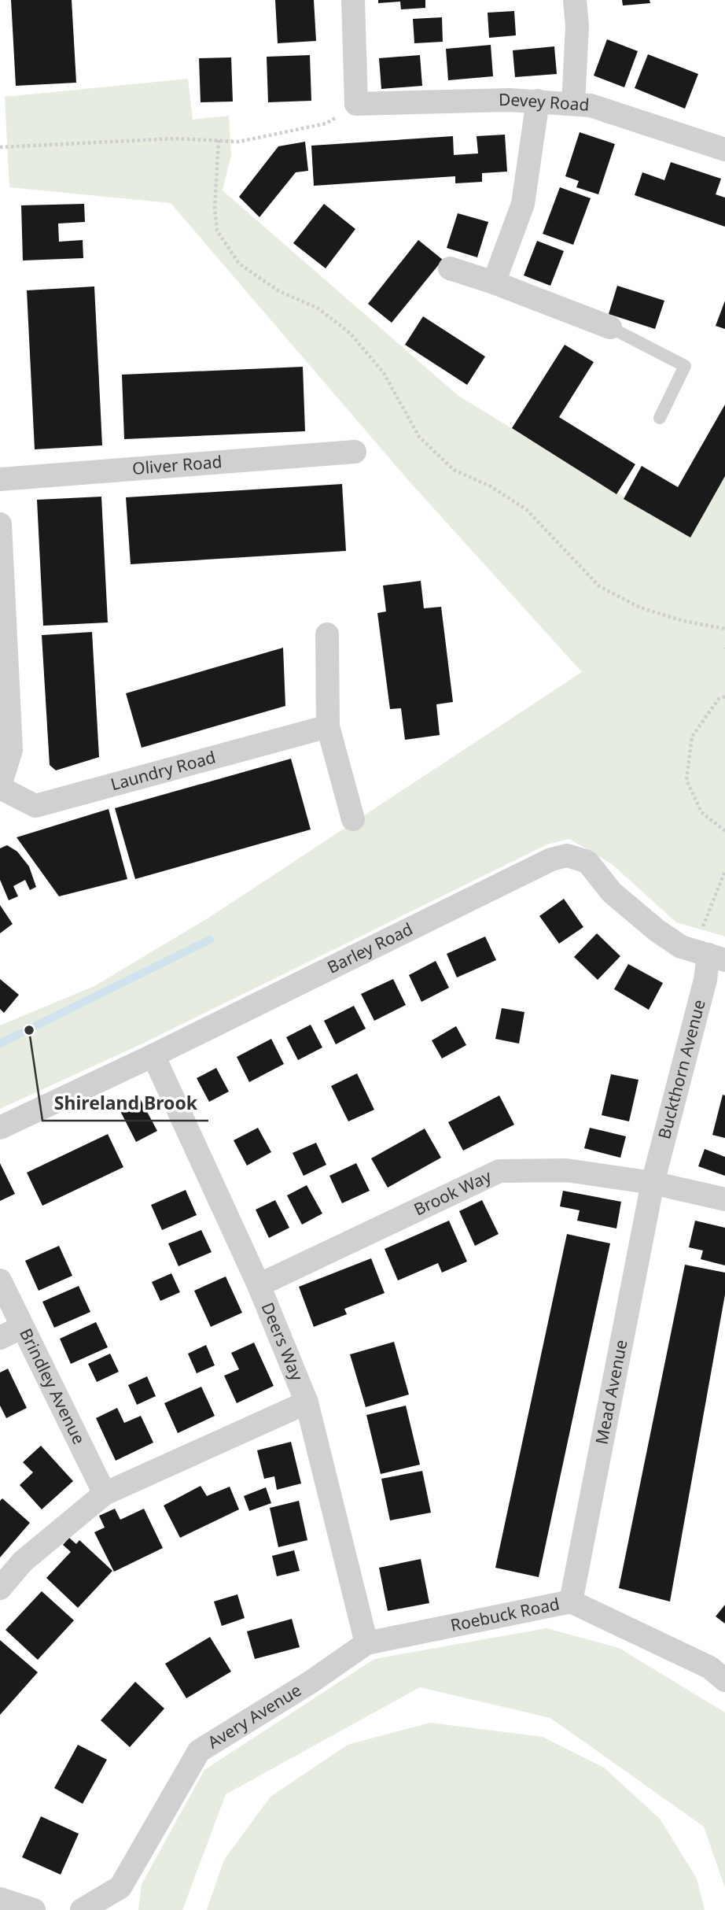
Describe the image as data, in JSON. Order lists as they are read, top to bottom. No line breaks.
{"streets":{"street":["Devey Road","Oliver Road","Laundry Road","Barley Road","Buckthorn Avenue","Brook Way","Deers Way","Brindley Avenue","Mead Avenue","Roebuck Road","Avery Avenue"]},"crossings":[["Barley Road","Buckthorn Avenue"],["Barley Road","Deers Way"],["Buckthorn Avenue","Brook Way"],["Buckthorn Avenue","Mead Avenue"],["Brook Way","Deers Way"],["Brook Way","Mead Avenue"],["Deers Way","Roebuck Road"],["Deers Way","Avery Avenue"],["Mead Avenue","Roebuck Road"],["Roebuck Road","Avery Avenue"]],"places":["Shireland Brook"]}
